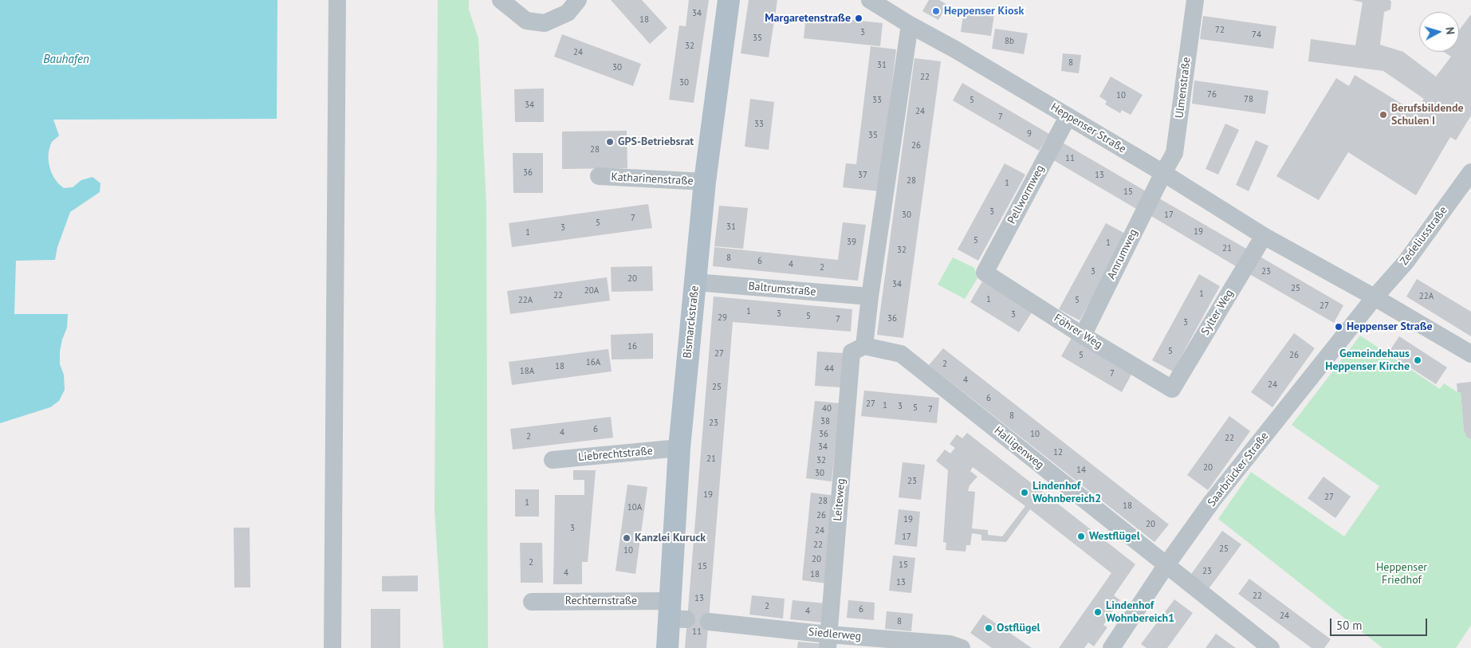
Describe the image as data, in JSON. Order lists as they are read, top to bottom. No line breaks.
{"streets":{"main road":["Bismarckstraße"],"street":["Ulmenstraße","Heppenser Straße","Katharinenstraße","Pellwormweg","Zedeliusstraße","Amrumweg","Baltrumstraße","Sylter Weg","Föhrer Weg","Halligenweg","Liebrechtstraße","Saarbrücker Straße","Leiteweg","Rechternstraße","Siedlerweg"]},"crossings":[["Ulmenstraße","Heppenser Straße"],["Ulmenstraße","Amrumweg"],["Heppenser Straße","Pellwormweg"],["Heppenser Straße","Zedeliusstraße"],["Heppenser Straße","Amrumweg"],["Heppenser Straße","Sylter Weg"],["Heppenser Straße","Saarbrücker Straße"],["Katharinenstraße","Bismarckstraße"],["Pellwormweg","Föhrer Weg"],["Zedeliusstraße","Saarbrücker Straße"],["Amrumweg","Föhrer Weg"],["Baltrumstraße","Bismarckstraße"],["Sylter Weg","Föhrer Weg"],["Bismarckstraße","Liebrechtstraße"],["Bismarckstraße","Rechternstraße"],["Halligenweg","Saarbrücker Straße"],["Halligenweg","Leiteweg"],["Leiteweg","Siedlerweg"]],"water":["Bauhafen"],"parks":["Heppenser Friedhof"],"places":["Heppenser Kiosk","Margaretenstraße","Berufsbildende Schulen I","GPS-Betriebsrat","Heppenser Straße","Gemeindehaus Heppenser Kirche","Lindenhof Wohnbereich2","Westflügel","Kanzlei Kuruck","Lindenhof Wohnbereich1","Ostflügel"],"house_numbers":["34","18","72","3","74","35","8b","32","24","8","31","30","22","30","76","10","78","33","5","34","24","7","33","9","35","26","28","11","36","37","13","28","1","15","3","30","17","7","5","31","3","19","1","5","39","1","21","32","8","6","4","2","3","23","20","34","25","20A","1","22","22A","1","22A","5","27","1","3","3","5","29","36","7","3","16","5","27","5","26","16A","2","18","44","18A","7","4","24","25","6","27","1","3","5","40","7","8","38","23","6","4","36","10","2","22","34","12","21","32","20","14","30","23","19","27","28","1","18","10A","26","19","20","3","24","17","22","25","10","20","2","15","15","23","4","18","13","22","13","2","6","4","24","8","11"],"scale_bar":"50 m","north":"right"}
